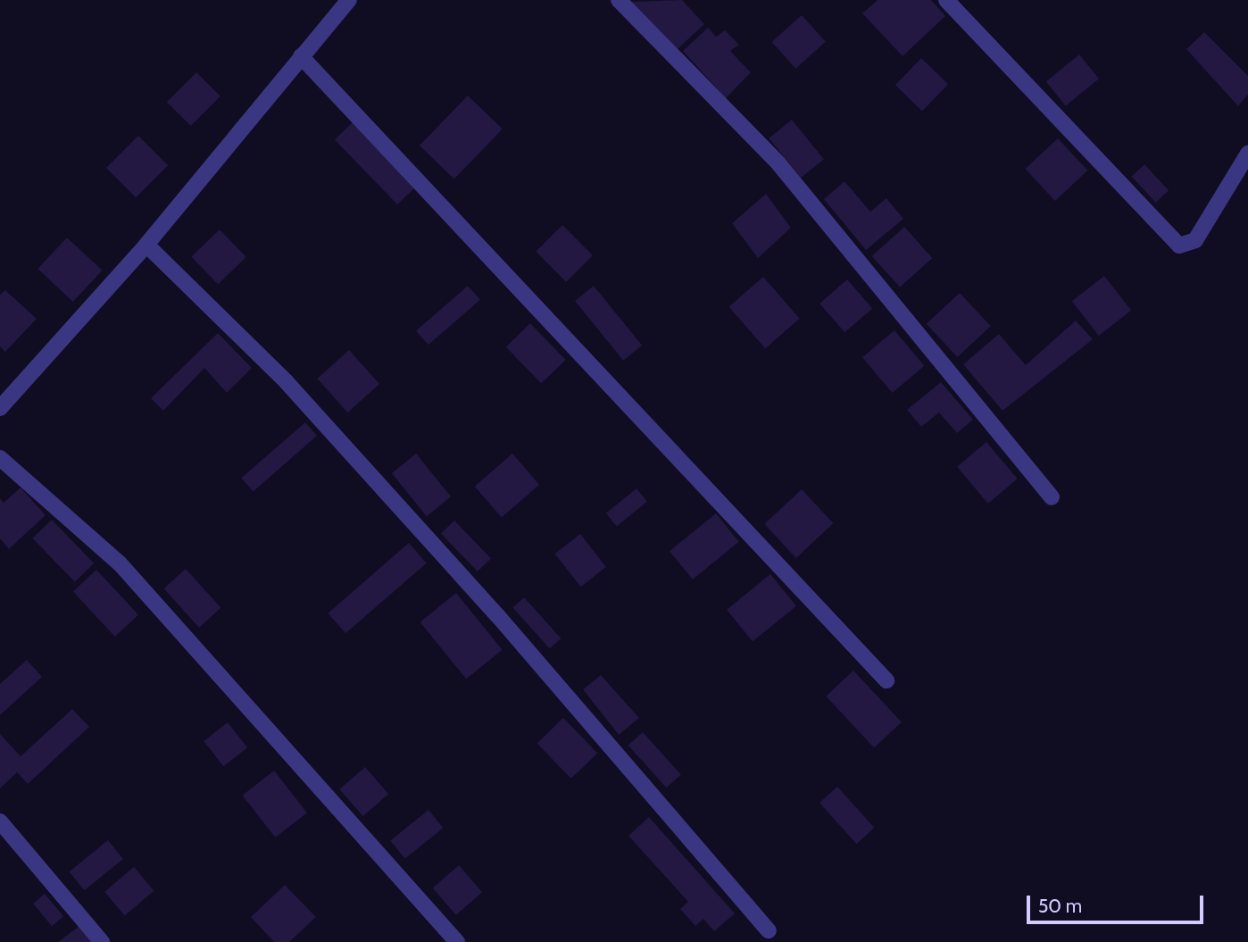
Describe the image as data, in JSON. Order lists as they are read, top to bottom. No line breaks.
{"scale_bar":"50 m"}
